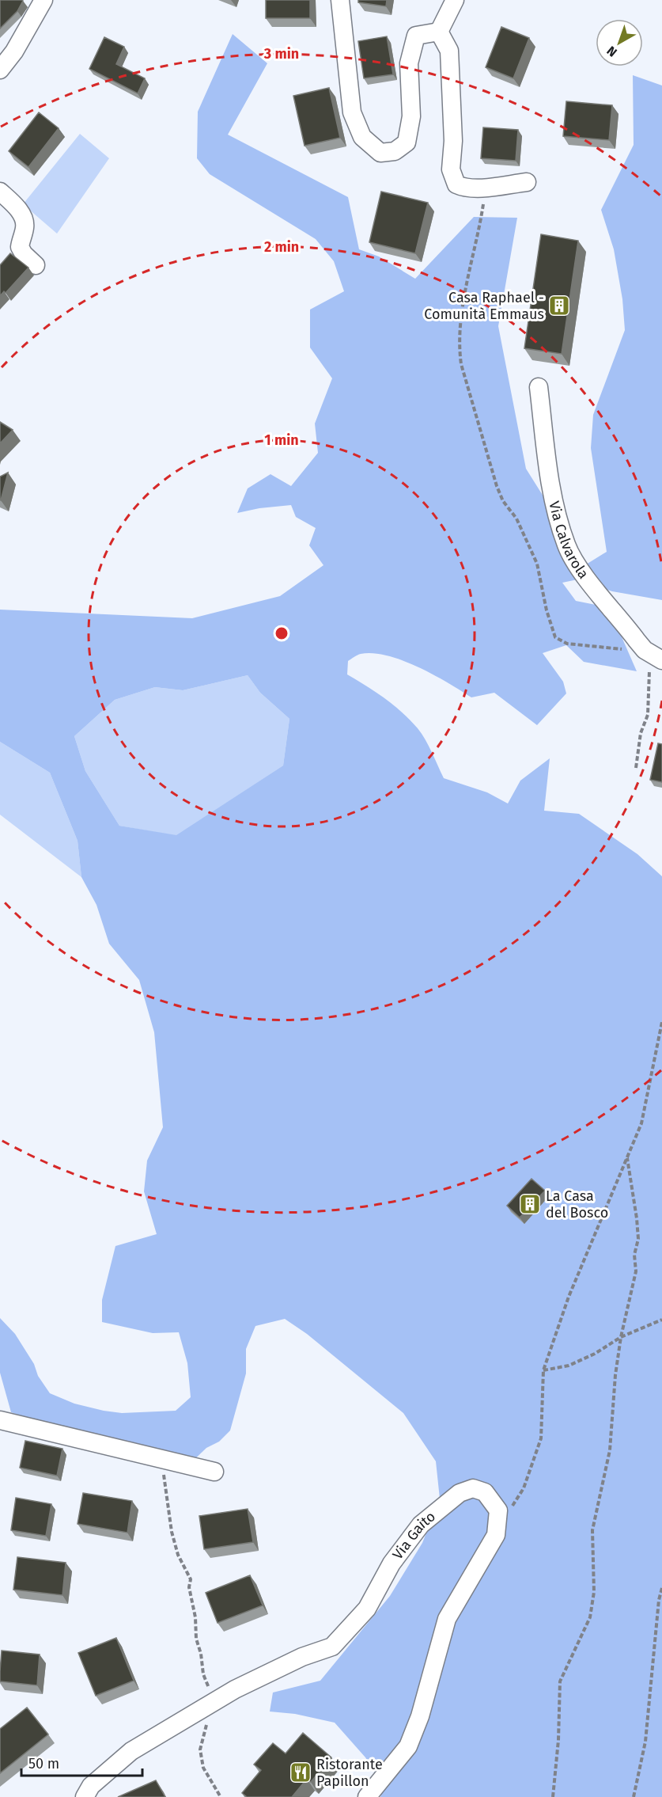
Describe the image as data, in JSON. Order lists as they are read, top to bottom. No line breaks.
{"streets":{"street":["Via Calvarola","Via Gaito"]},"places":{"building":["Casa Raphael - Comunità Emmaus","La Casa del Bosco"],"restaurant":["Ristorante Papillon"]},"scale_bar":"50 m","north":"bottom left","rings":["3 min","2 min","1 min"]}
